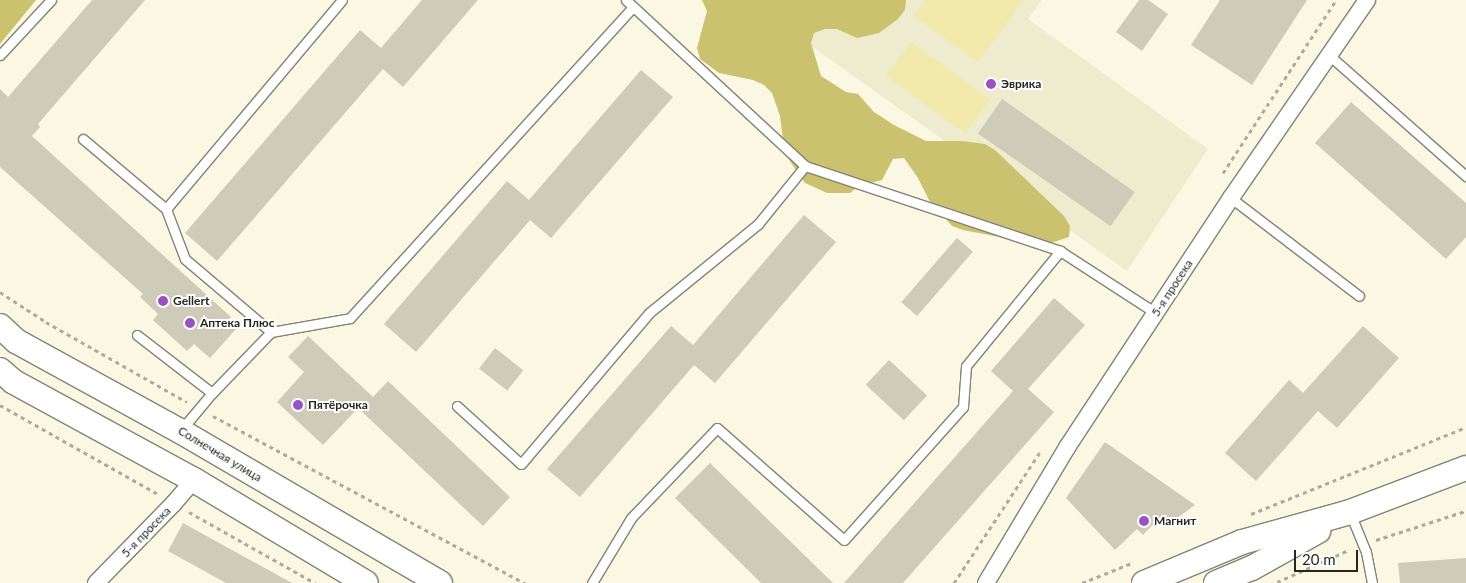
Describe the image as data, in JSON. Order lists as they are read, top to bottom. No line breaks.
{"streets":{"main road":["Солнечная улица"],"street":["5-я просека"]},"places":["Эврика","Gellert","Аптека Плюс","Пятёрочка","Магнит"],"scale_bar":"20 m"}
